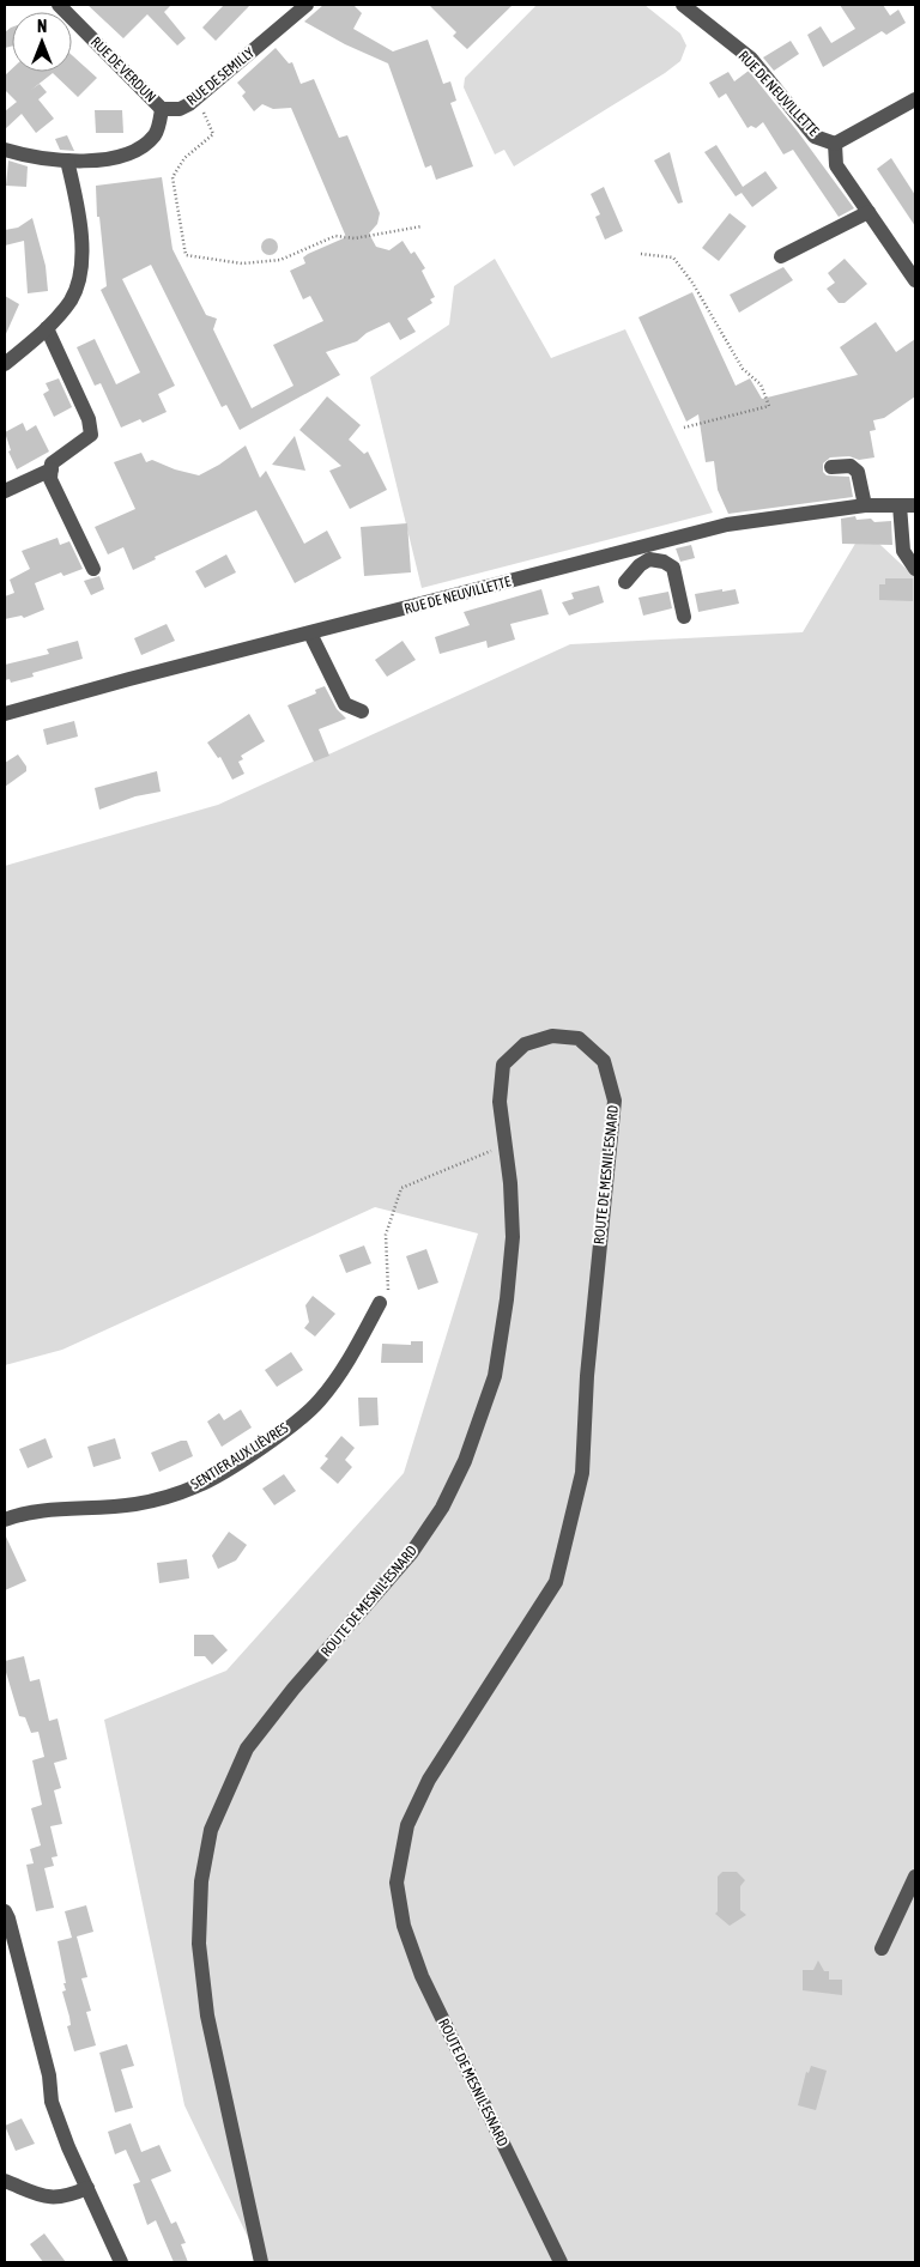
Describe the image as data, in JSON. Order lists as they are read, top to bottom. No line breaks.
{"streets":{"street":["RUE DE VERDUN","RUE DE SEMILLY","RUE DE NEUVILLETTE","ROUTE DE MESNIL-ESNARD","SENTIER AUX LIÈVRES"]},"crossings":[["RUE DE VERDUN","RUE DE SEMILLY"]],"north":"top"}
